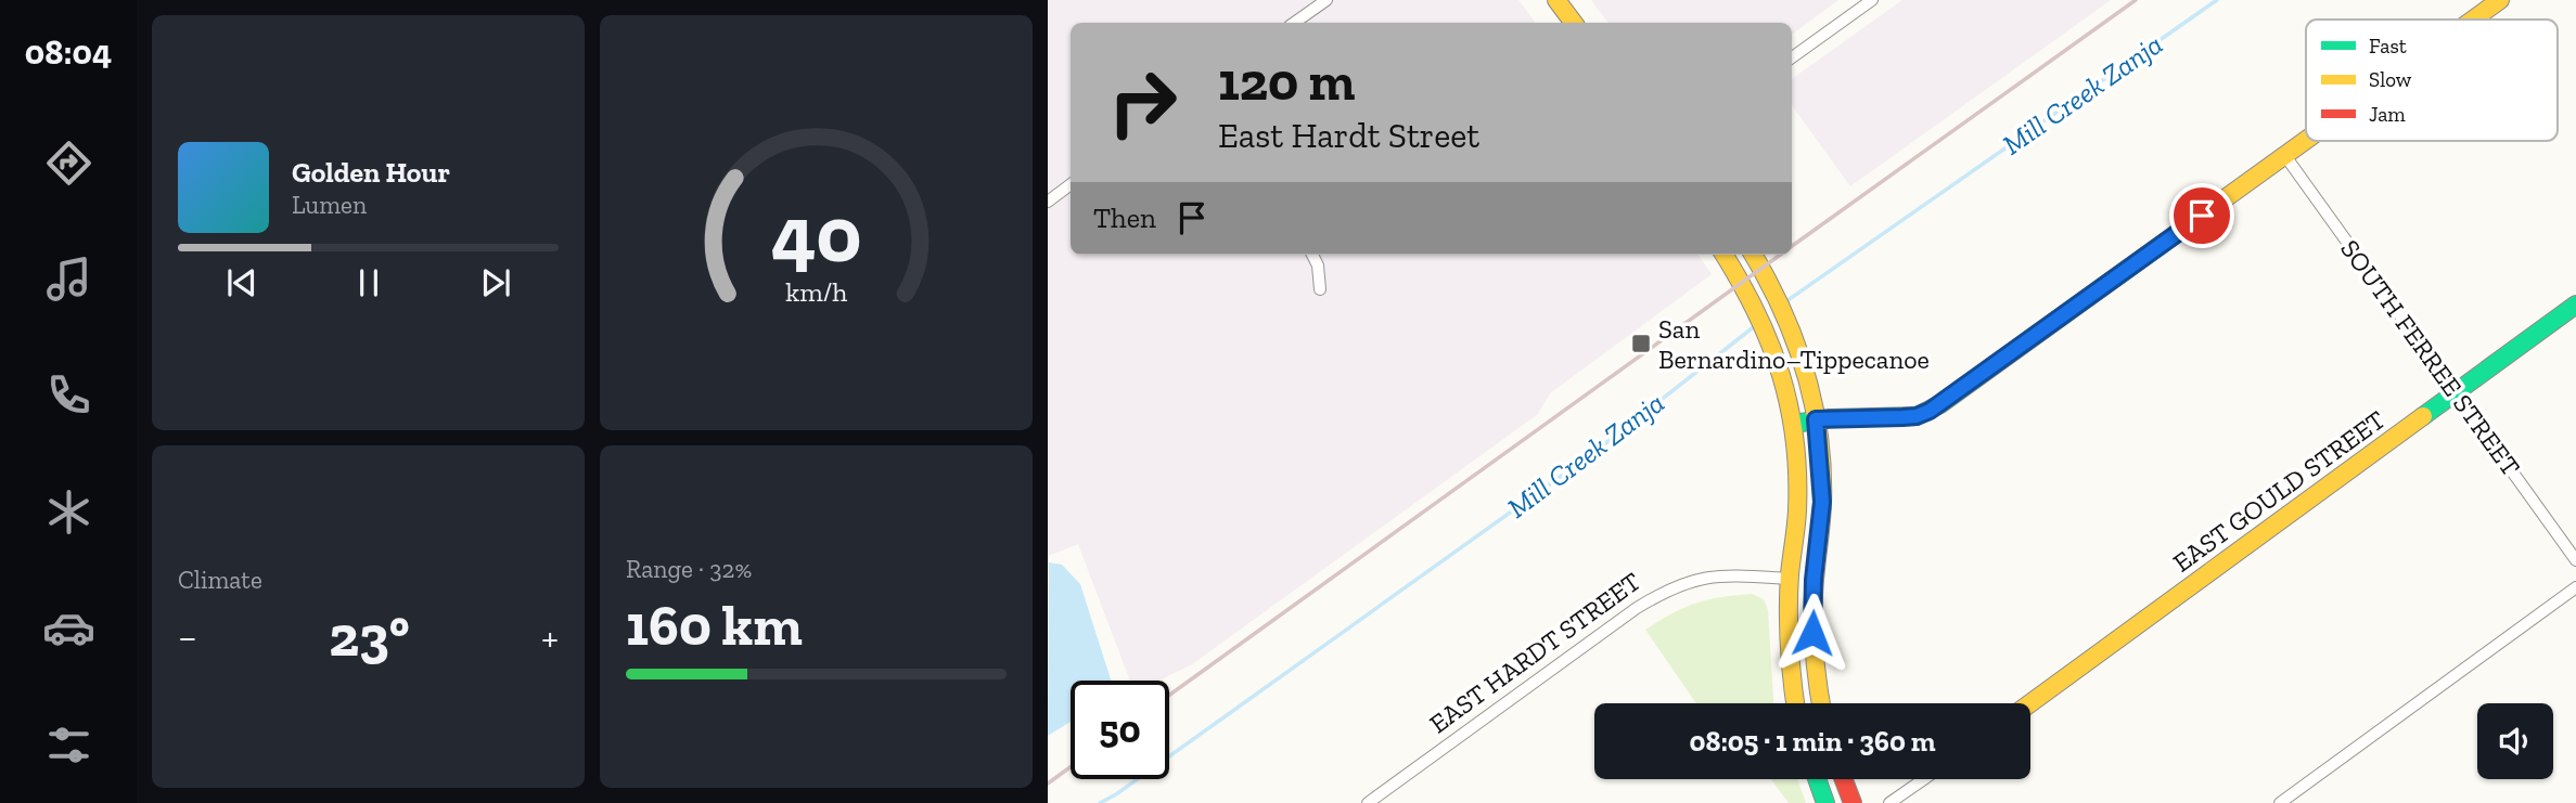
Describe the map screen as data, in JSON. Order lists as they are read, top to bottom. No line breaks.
{"streets":{"street":["SOUTH FERREE STREET","EAST GOULD STREET","EAST HARDT STREET"]},"crossings":[["SOUTH FERREE STREET","EAST GOULD STREET"]],"water":["Mill Creek Zanja"],"places":{"transit":["San Bernardino–Tippecanoe"]},"legend":["Fast","Slow","Jam"],"page":{"tabs":"08:04","turn":["120 m","East Hardt Street"],"song":["Golden Hour","Lumen"],"then":"Then","tile":["Climate",["Range · 32%","160 km"]],"heat":["−","23°","+"],"limit":"50","trip":"08:05 · 1 min · 360 m","gauge":["40","km/h"]}}
